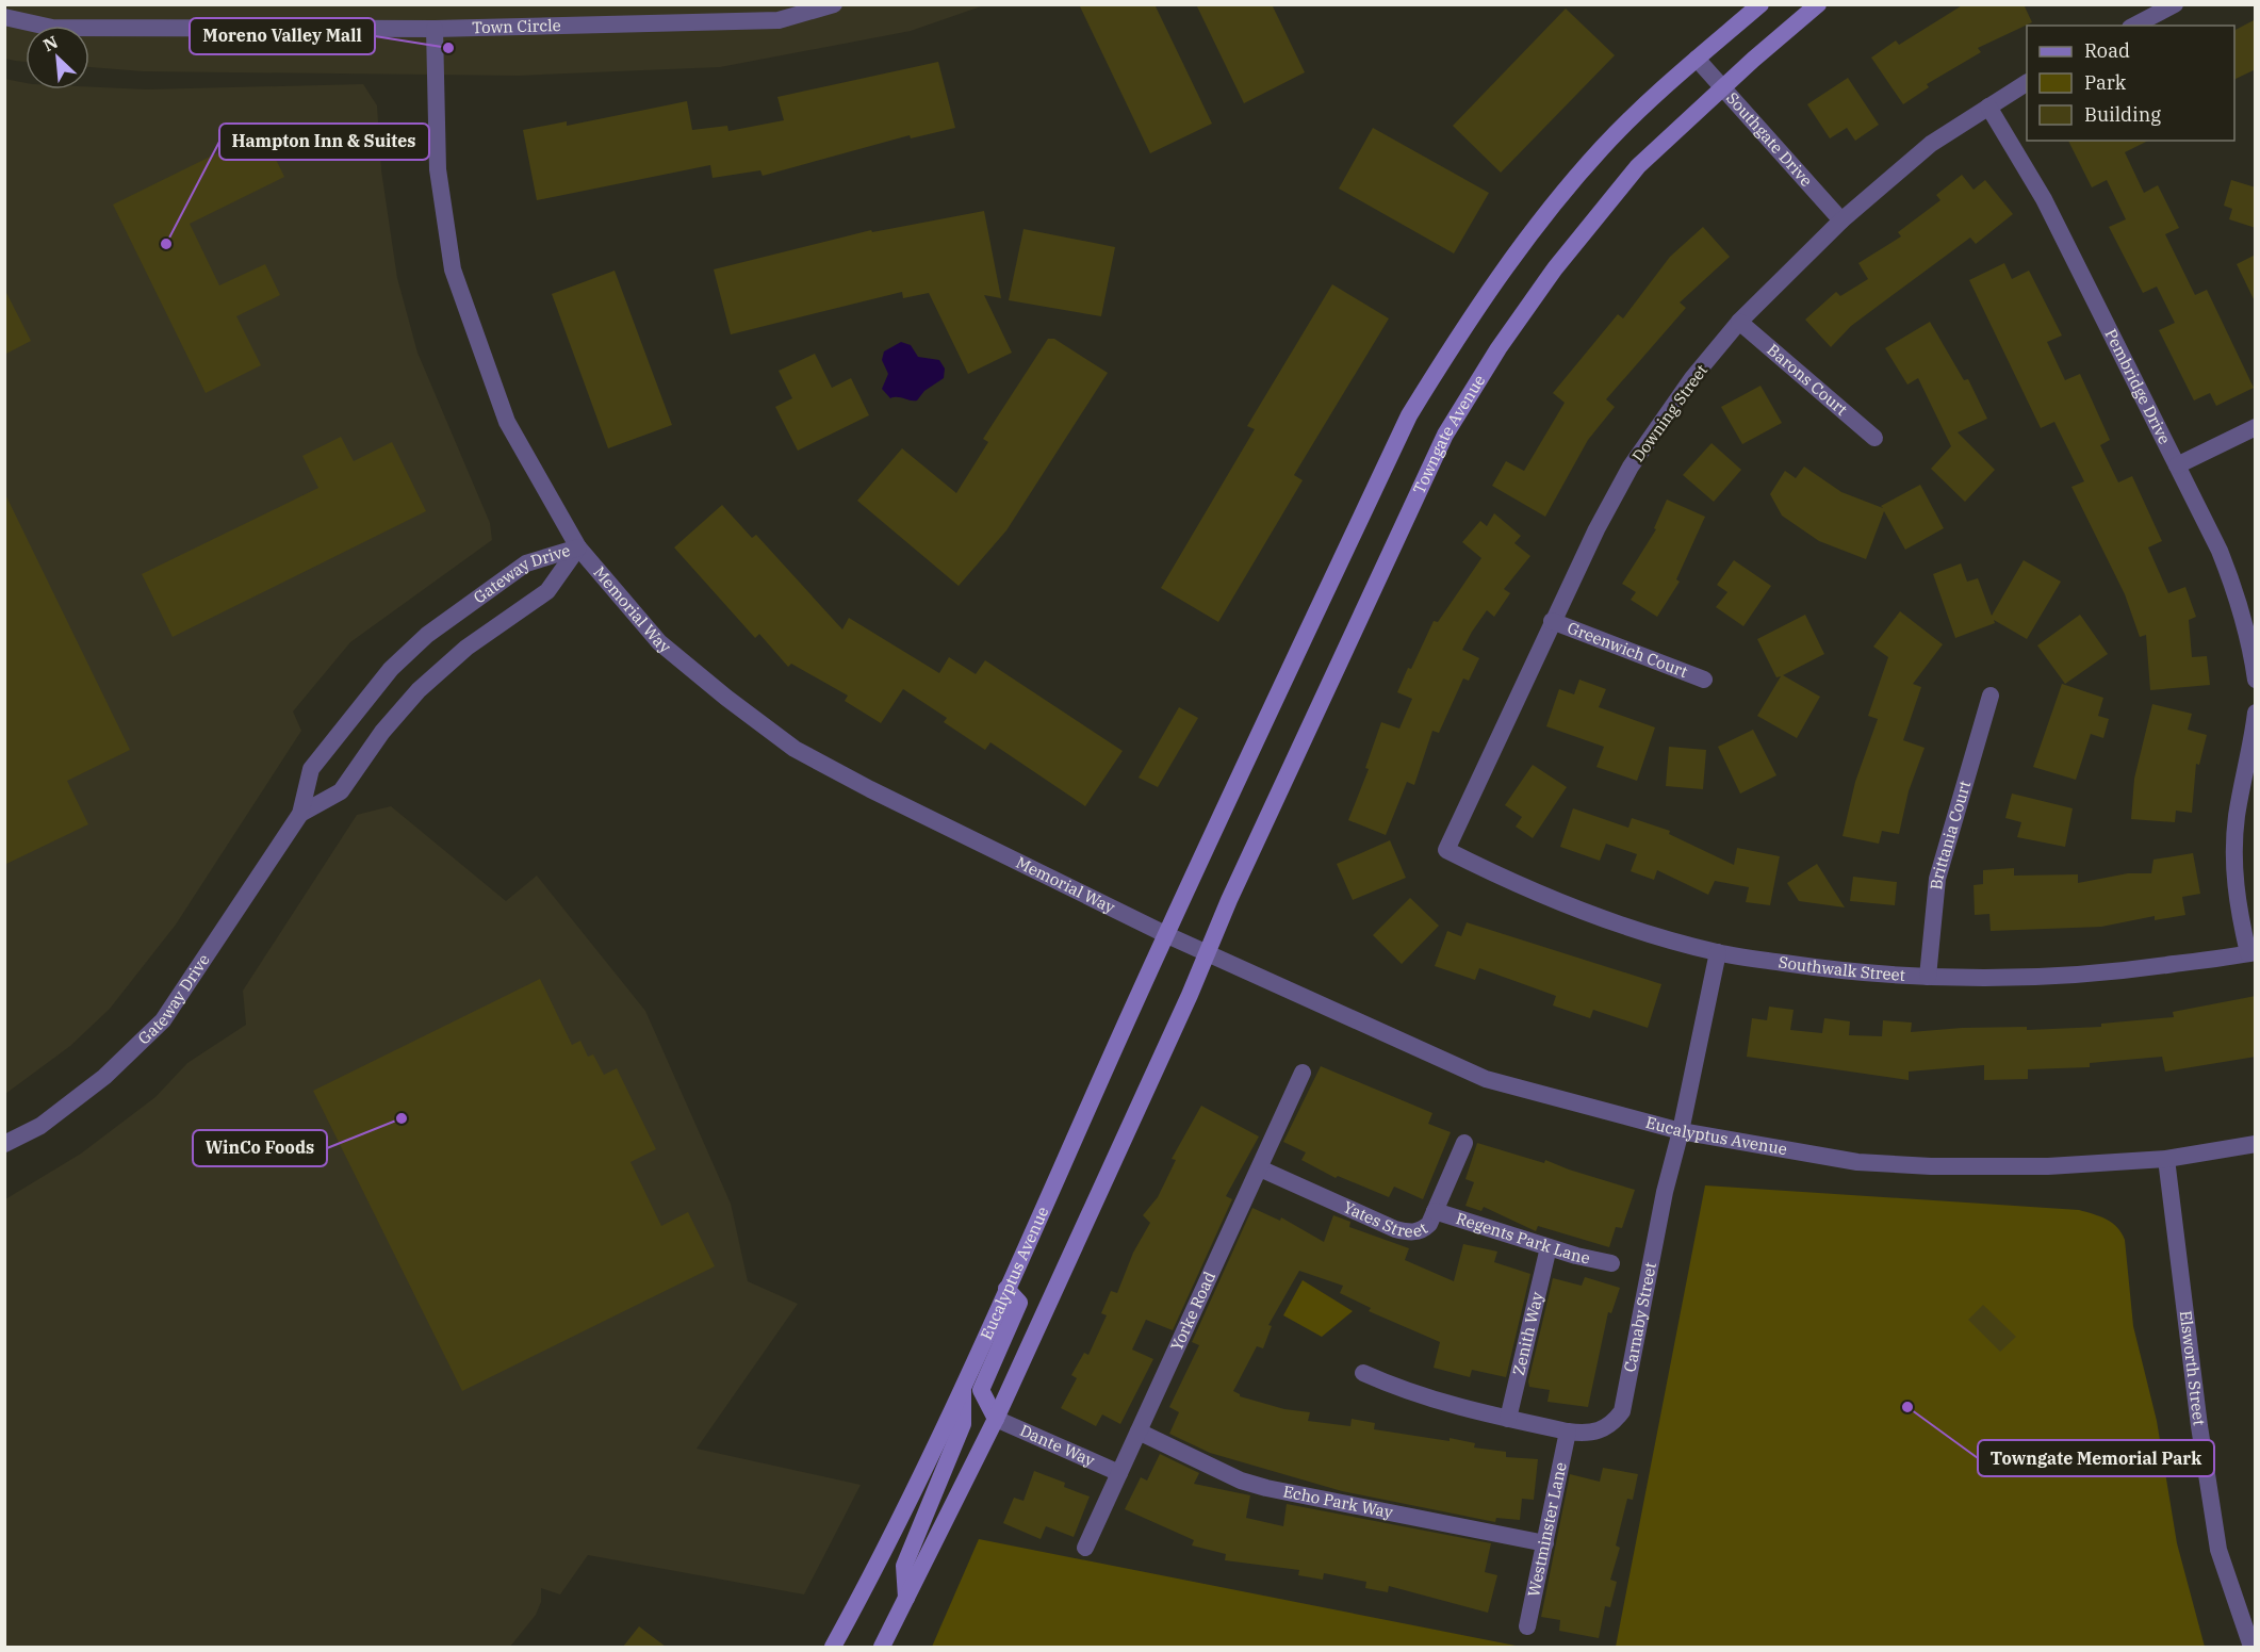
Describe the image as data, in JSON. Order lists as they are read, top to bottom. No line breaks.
{"streets":{"main road":["Towngate Avenue","Eucalyptus Avenue"],"street":["Town Circle","Southgate Drive","Barons Court","Pembridge Drive","Downing Street","Gateway Drive","Memorial Way","Greenwich Court","Brittania Court","Southwalk Street","Yates Street","Regents Park Lane","Yorke Road","Carnaby Street","Zenith Way","Elsworth Street","Dante Way","Echo Park Way","Westminster Lane"]},"crossings":[["Town Circle","Memorial Way"],["Southgate Drive","Downing Street"],["Southgate Drive","Towngate Avenue"],["Barons Court","Downing Street"],["Pembridge Drive","Downing Street"],["Downing Street","Greenwich Court"],["Downing Street","Southwalk Street"],["Towngate Avenue","Eucalyptus Avenue"],["Gateway Drive","Memorial Way"],["Memorial Way","Eucalyptus Avenue"],["Brittania Court","Southwalk Street"],["Southwalk Street","Carnaby Street"],["Eucalyptus Avenue","Carnaby Street"],["Eucalyptus Avenue","Elsworth Street"],["Yates Street","Regents Park Lane"],["Yates Street","Yorke Road"],["Regents Park Lane","Zenith Way"],["Yorke Road","Dante Way"],["Yorke Road","Echo Park Way"],["Carnaby Street","Zenith Way"],["Carnaby Street","Westminster Lane"],["Echo Park Way","Westminster Lane"]],"places":["Moreno Valley Mall","Hampton Inn & Suites","WinCo Foods","Towngate Memorial Park"],"legend":["Road","Park","Building"],"north":"top left"}
